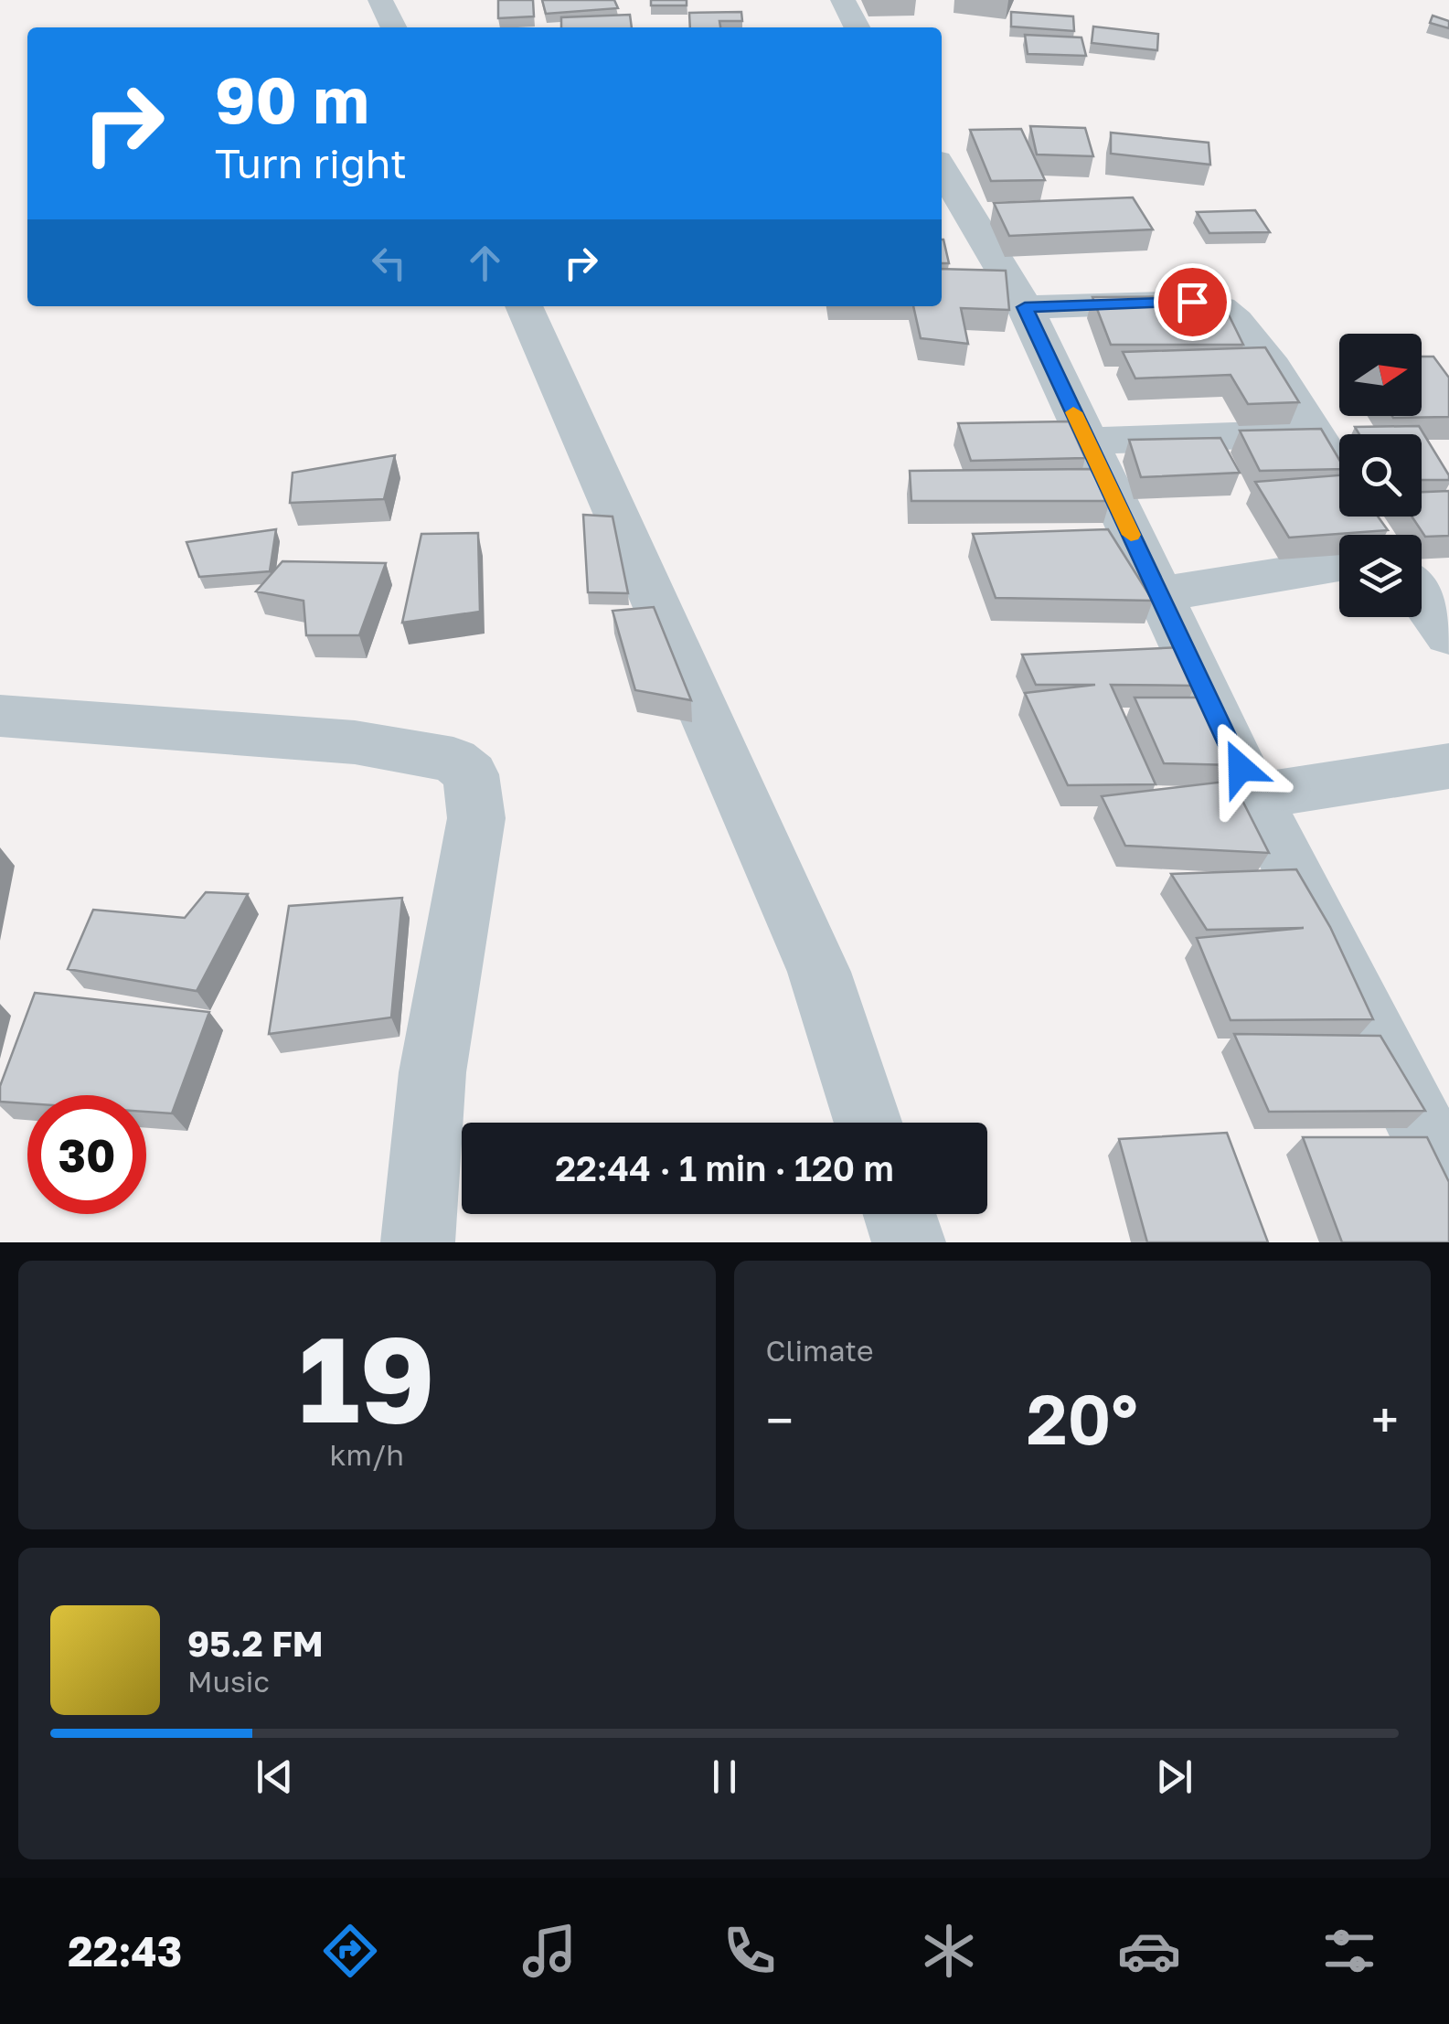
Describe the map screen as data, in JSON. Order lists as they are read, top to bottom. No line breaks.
{"north":"right","page":{"turn":["90 m","Turn right"],"limit":"30","trip":"22:44 · 1 min · 120 m","tile":[["19","km/h"],"Climate"],"heat":["−","20°","+"],"song":["95.2 FM","Music"],"tabs":"22:43"}}
